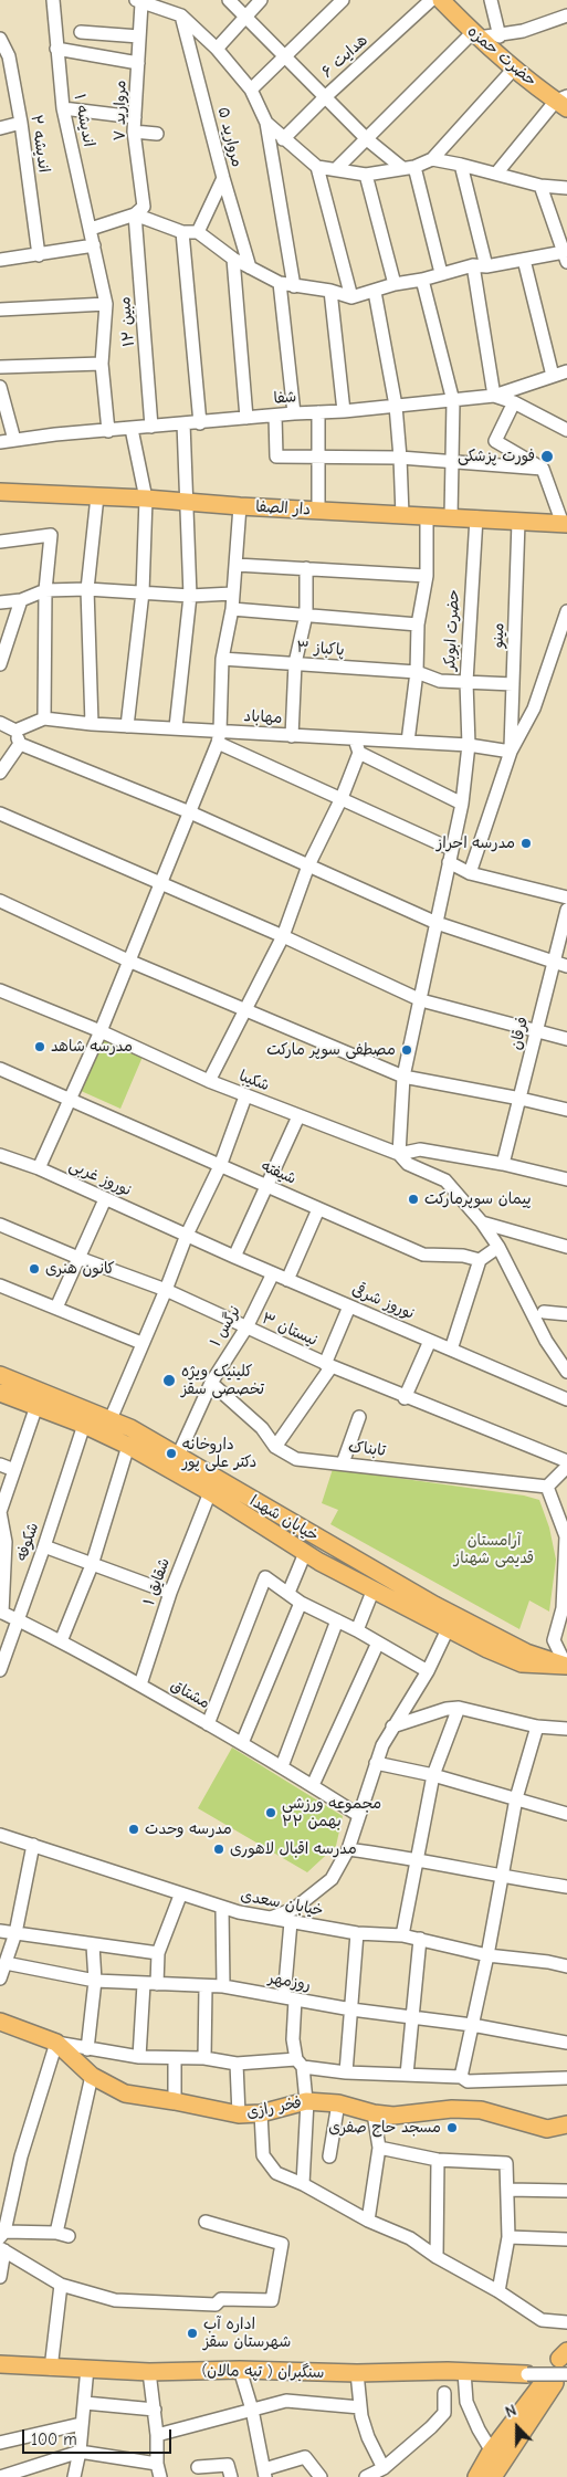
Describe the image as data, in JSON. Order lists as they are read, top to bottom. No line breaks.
{"streets":{"main road":["حضرت حمزه","دار الصفا","خیابان شهدا","فخر رازی","سنگبران ( تپه مالان)"],"street":["هدایت ۶","مروارید ۷","اندیشه ۱","مروارید ۵","اندیشه ۲","مبین ۱۲","شفا","حضرت ابوبکر","مینو","پاکباز ۳","مهاباد","فرقان","شکیبا","شیفته","نوروز غربی","نوروز شرقی","نرگس ۱","نیستان ۳","تابناک","شکوفه","شقایق ۱","مشتاق","خیابان سعدی","روزمهر"]},"crossings":[["مروارید ۷","مبین ۱۲"],["اندیشه ۱","شفا"],["مبین ۱۲","شفا"],["دار الصفا","حضرت ابوبکر"],["دار الصفا","مینو"],["حضرت ابوبکر","پاکباز ۳"],["حضرت ابوبکر","مهاباد"],["حضرت ابوبکر","شکیبا"],["مینو","پاکباز ۳"],["مینو","مهاباد"],["نوروز غربی","نوروز شرقی"],["نوروز شرقی","نرگس ۱"],["نرگس ۱","نیستان ۳"],["نرگس ۱","تابناک"],["نرگس ۱","خیابان شهدا"],["خیابان شهدا","شکوفه"],["خیابان شهدا","شقایق ۱"],["شکوفه","مشتاق"],["شقایق ۱","مشتاق"]],"parks":["آرامستان قدیمی شهناز"],"places":["فورت پزشکی","مدرسه احراز","مدرسه شاهد","مصطفی سوپر مارکت","پیمان سوپرمارکت","کانون هنری","کلینیک ویژه تخصصی سقز","داروخانه دکتر علی پور","مجموعه ورزشی ۲۲ بهمن","مدرسه وحدت","مدرسه اقبال لاهوری","مسجد حاج صفری","اداره آب شهرستان سقز"],"scale_bar":"100 m","north":"top"}
